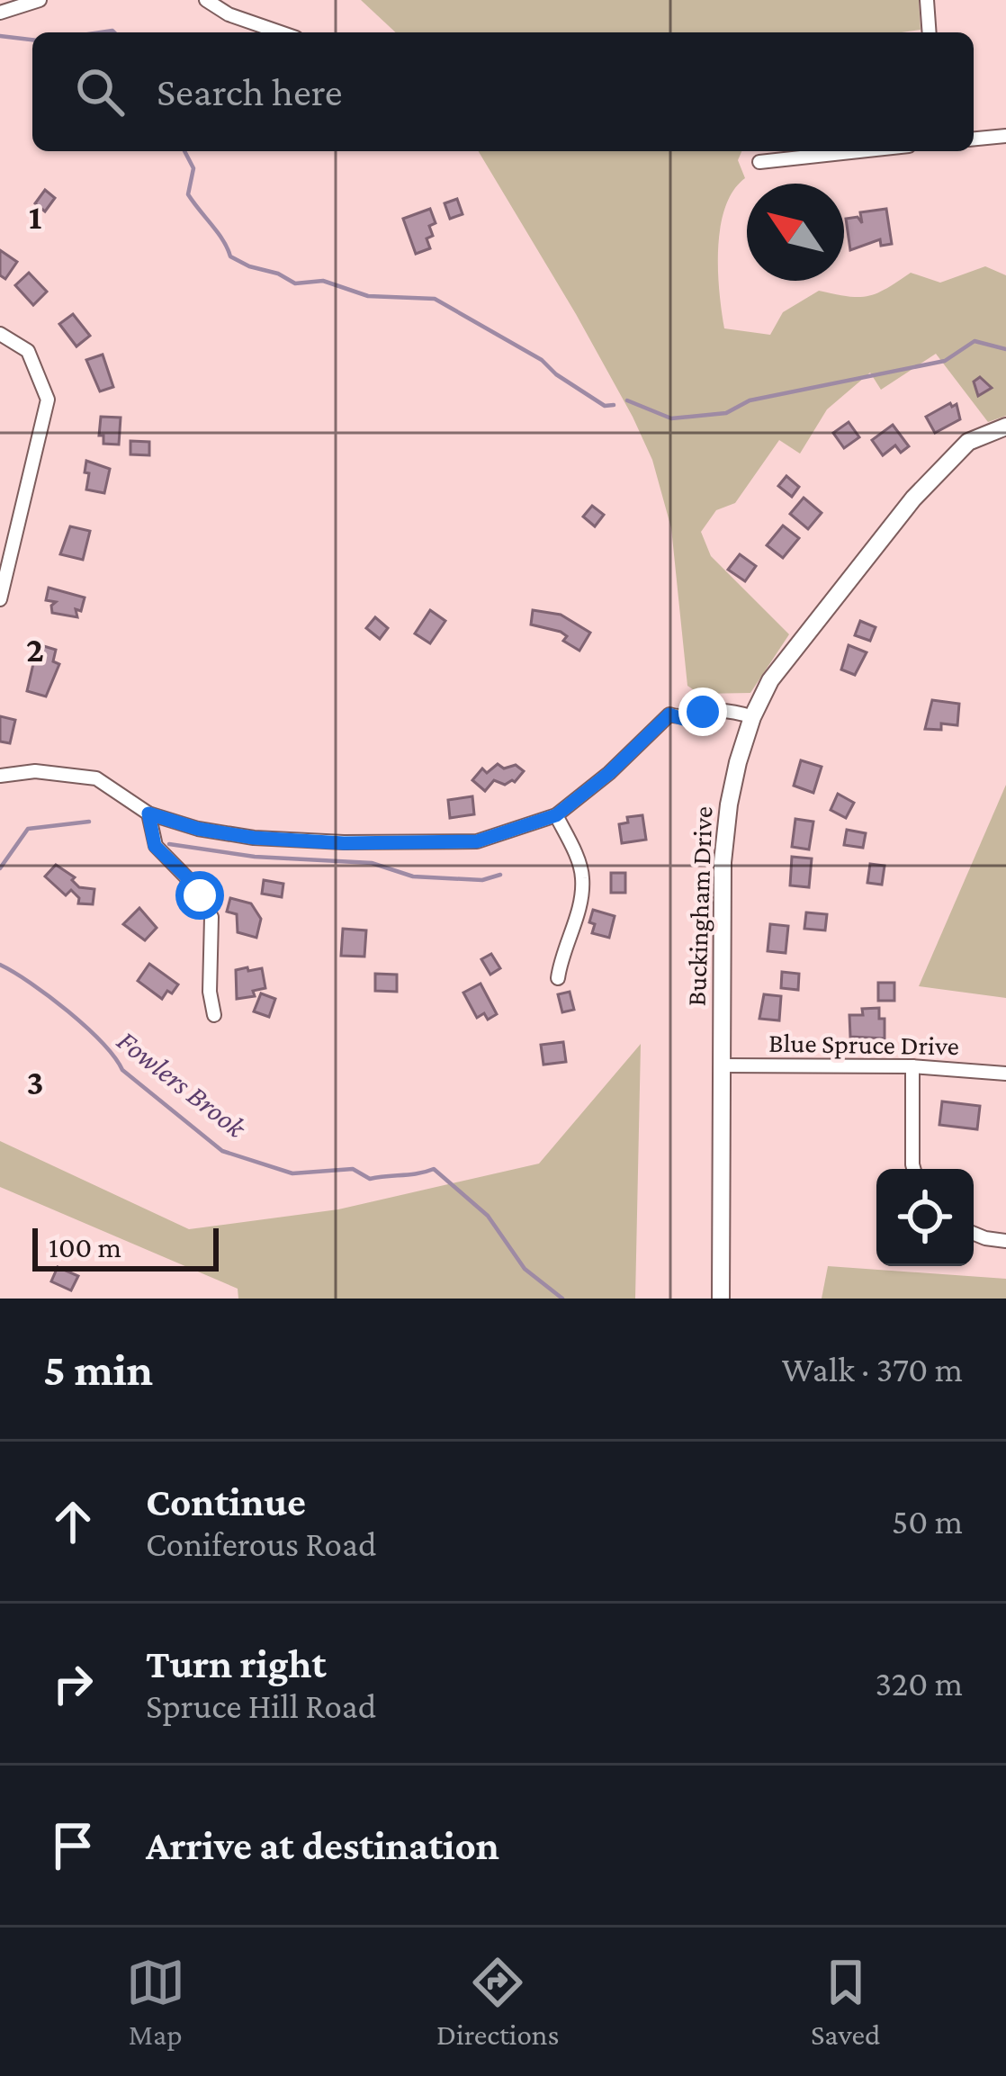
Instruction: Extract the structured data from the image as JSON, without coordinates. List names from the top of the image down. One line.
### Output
{"streets":{"street":["Buckingham Drive","Blue Spruce Drive"]},"crossings":[["Buckingham Drive","Blue Spruce Drive"]],"water":["Fowlers Brook"],"scale_bar":"100 m","north":"top left","page":{"search":"Search here","scale":"100 m","heading":["5 min","Walk · 370 m"],"list":[["Continue","Coniferous Road","50 m"],["Turn right","Spruce Hill Road","320 m"],"Arrive at destination"],"nav":["Map","Directions","Saved"]},"grid":{"rows":["1","2","3"]}}
